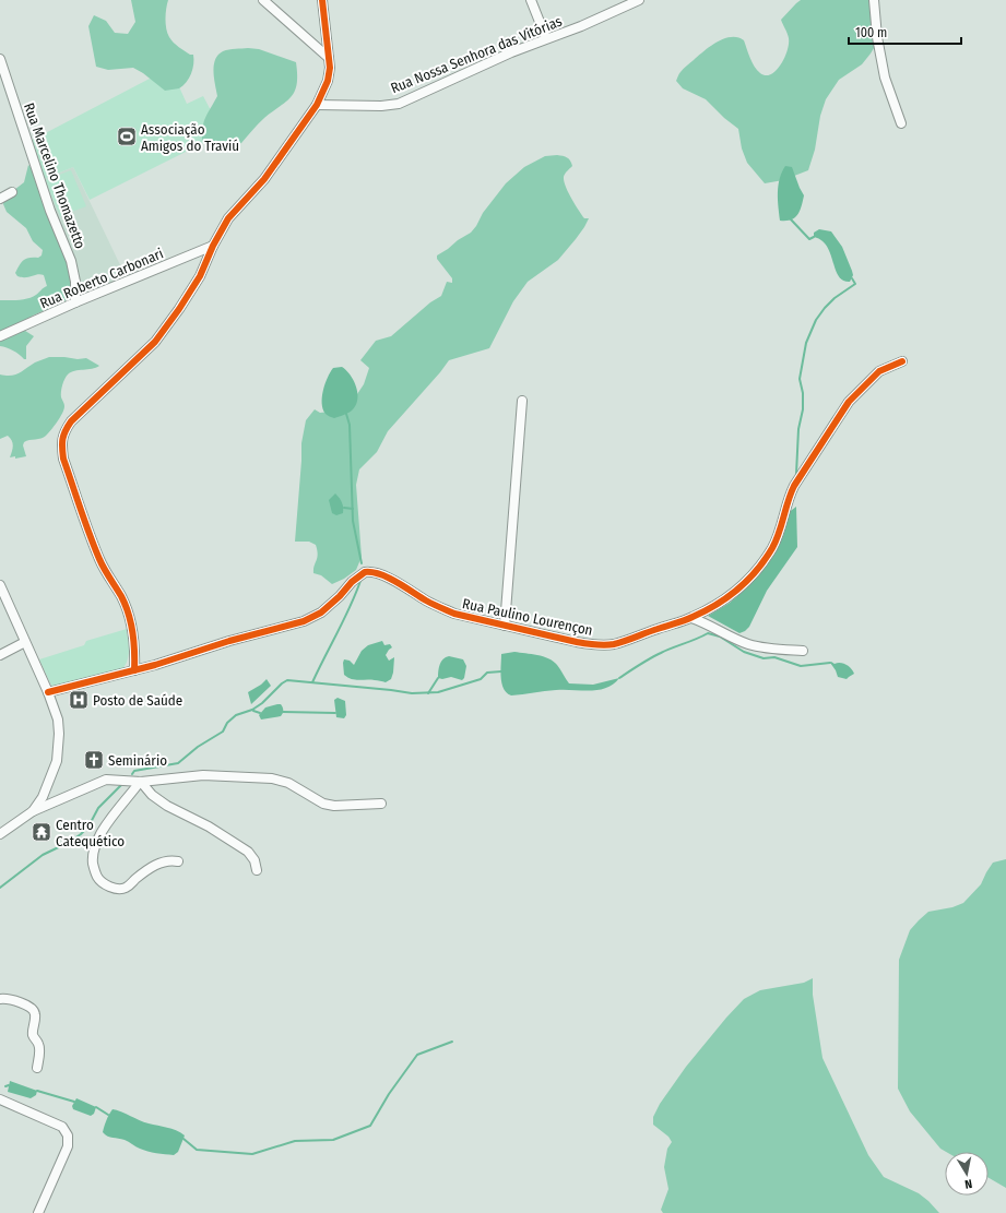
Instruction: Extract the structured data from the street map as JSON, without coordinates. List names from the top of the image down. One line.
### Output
{"streets":{"street":["Rua Nossa Senhora das Vitórias","Rua Marcelino Thomazetto","Rua Roberto Carbonari","Rua Paulino Lourençon"]},"crossings":[["Rua Marcelino Thomazetto","Rua Roberto Carbonari"]],"places":{"sports":["Associação Amigos do Traviú"],"hospital":["Posto de Saúde"],"church":["Seminário"],"temple":["Centro Catequético"]},"scale_bar":"100 m","north":"bottom"}
